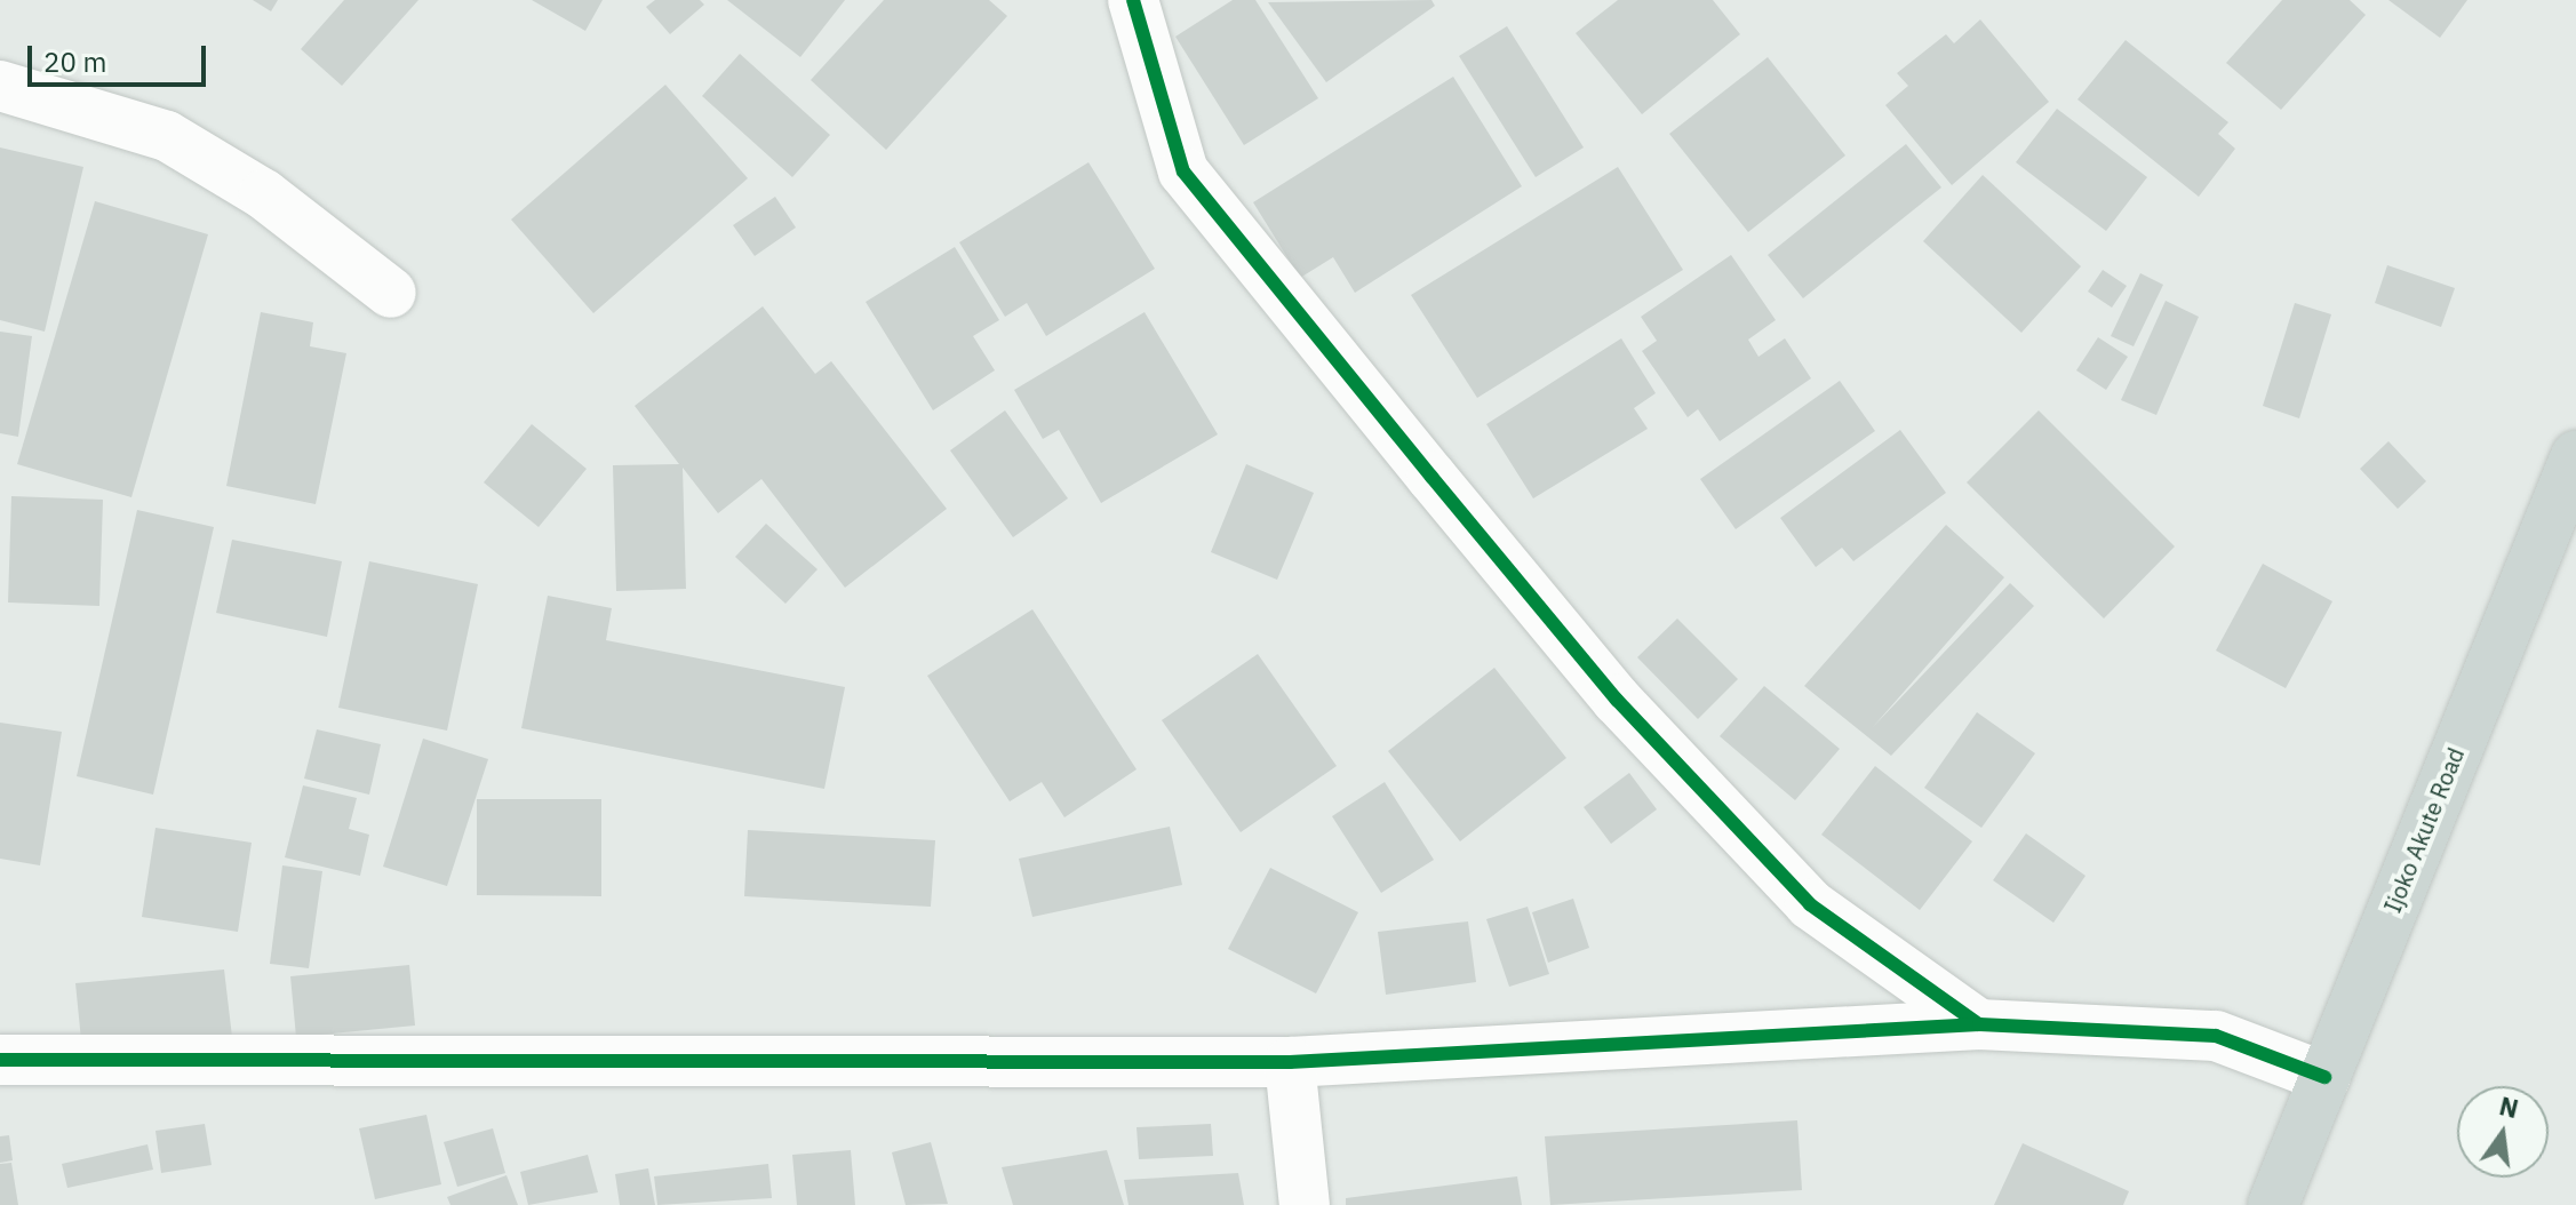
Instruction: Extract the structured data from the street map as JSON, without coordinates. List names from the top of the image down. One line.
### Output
{"streets":{"main road":["Ijoko Akute Road"]},"scale_bar":"20 m","north":"top"}
